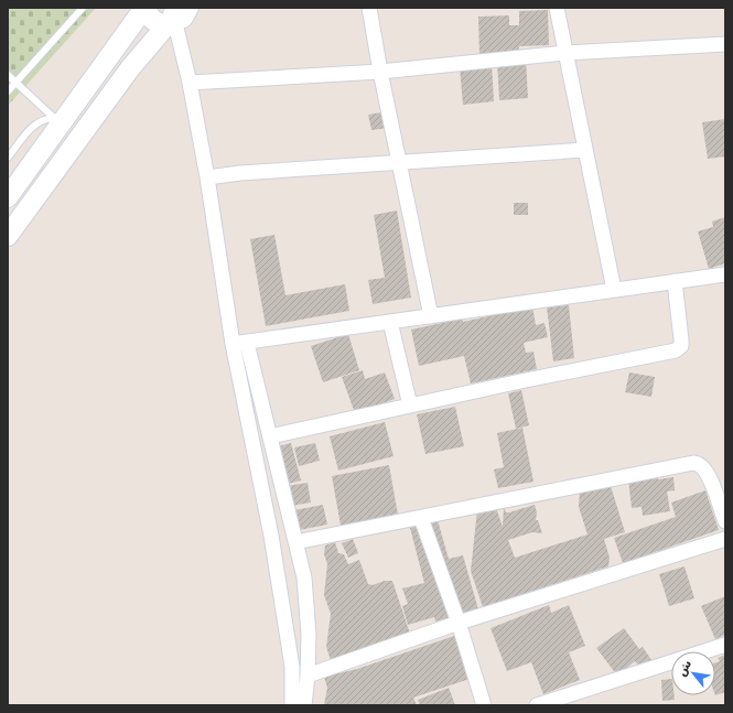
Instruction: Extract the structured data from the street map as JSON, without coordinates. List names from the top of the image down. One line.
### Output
{"north":"top left"}
